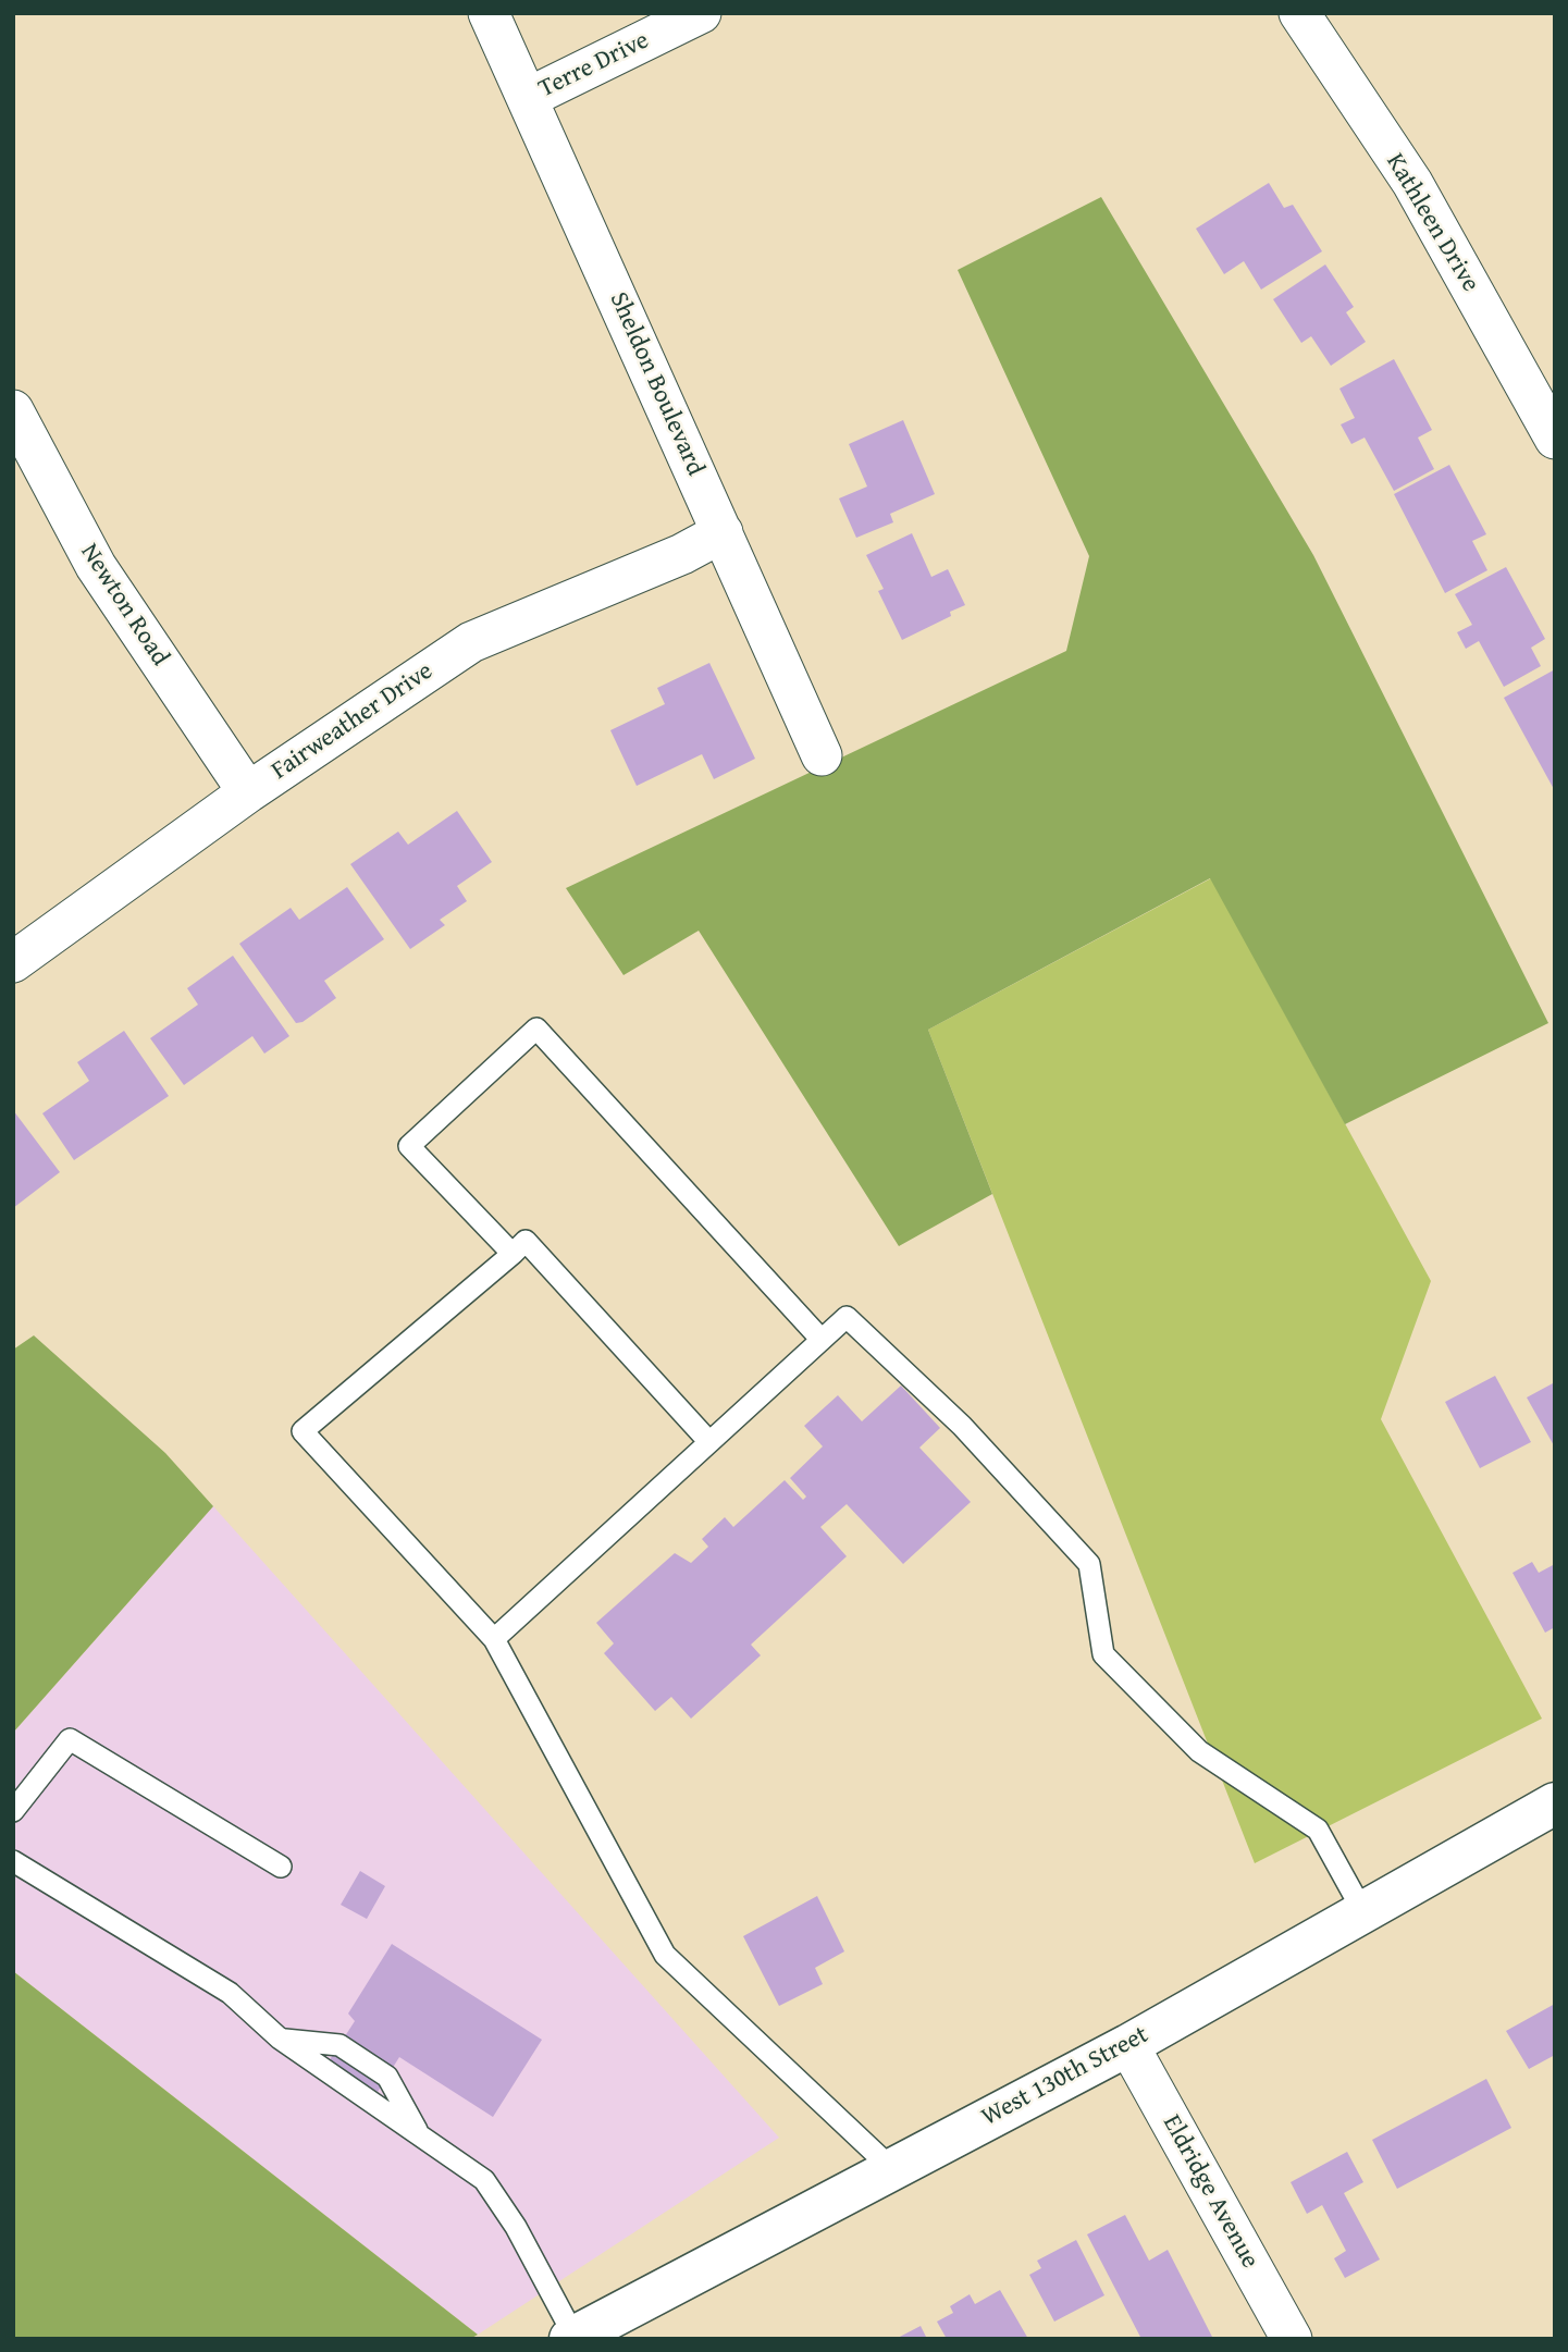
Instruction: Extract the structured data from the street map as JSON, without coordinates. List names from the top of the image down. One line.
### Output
{"streets":{"main road":["West 130th Street"],"street":["Terre Drive","Kathleen Drive","Sheldon Boulevard","Newton Road","Fairweather Drive","Eldridge Avenue"]},"crossings":[["Terre Drive","Sheldon Boulevard"],["Sheldon Boulevard","Fairweather Drive"],["Newton Road","Fairweather Drive"],["West 130th Street","Eldridge Avenue"]]}
